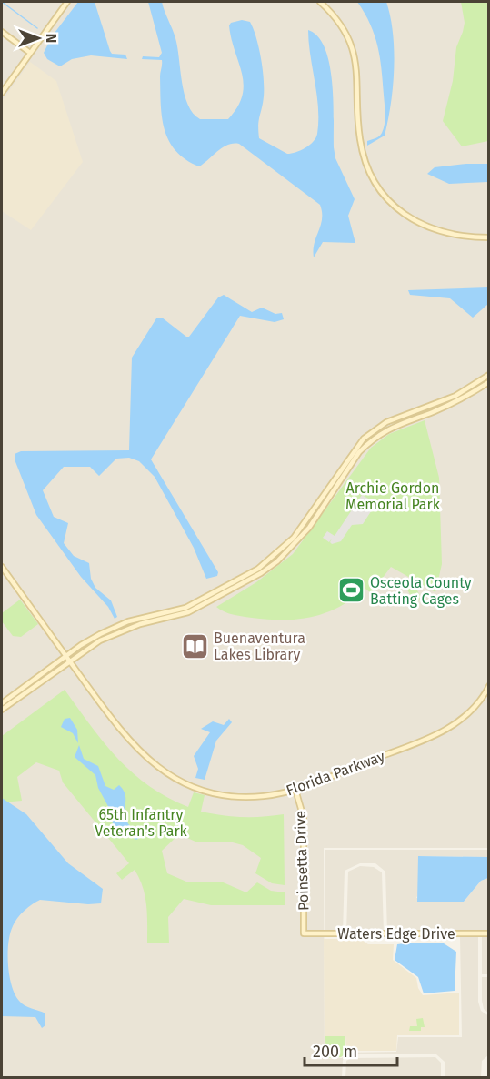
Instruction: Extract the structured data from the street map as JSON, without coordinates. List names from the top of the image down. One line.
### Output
{"streets":{"street":["Florida Parkway","Poinsetta Drive","Waters Edge Drive"]},"crossings":[["Florida Parkway","Poinsetta Drive"],["Poinsetta Drive","Waters Edge Drive"]],"parks":["Archie Gordon Memorial Park","65th Infantry Veteran's Park"],"places":{"sports":["Osceola County Batting Cages"],"library":["Buenaventura Lakes Library"]},"scale_bar":"200 m","north":"right"}
